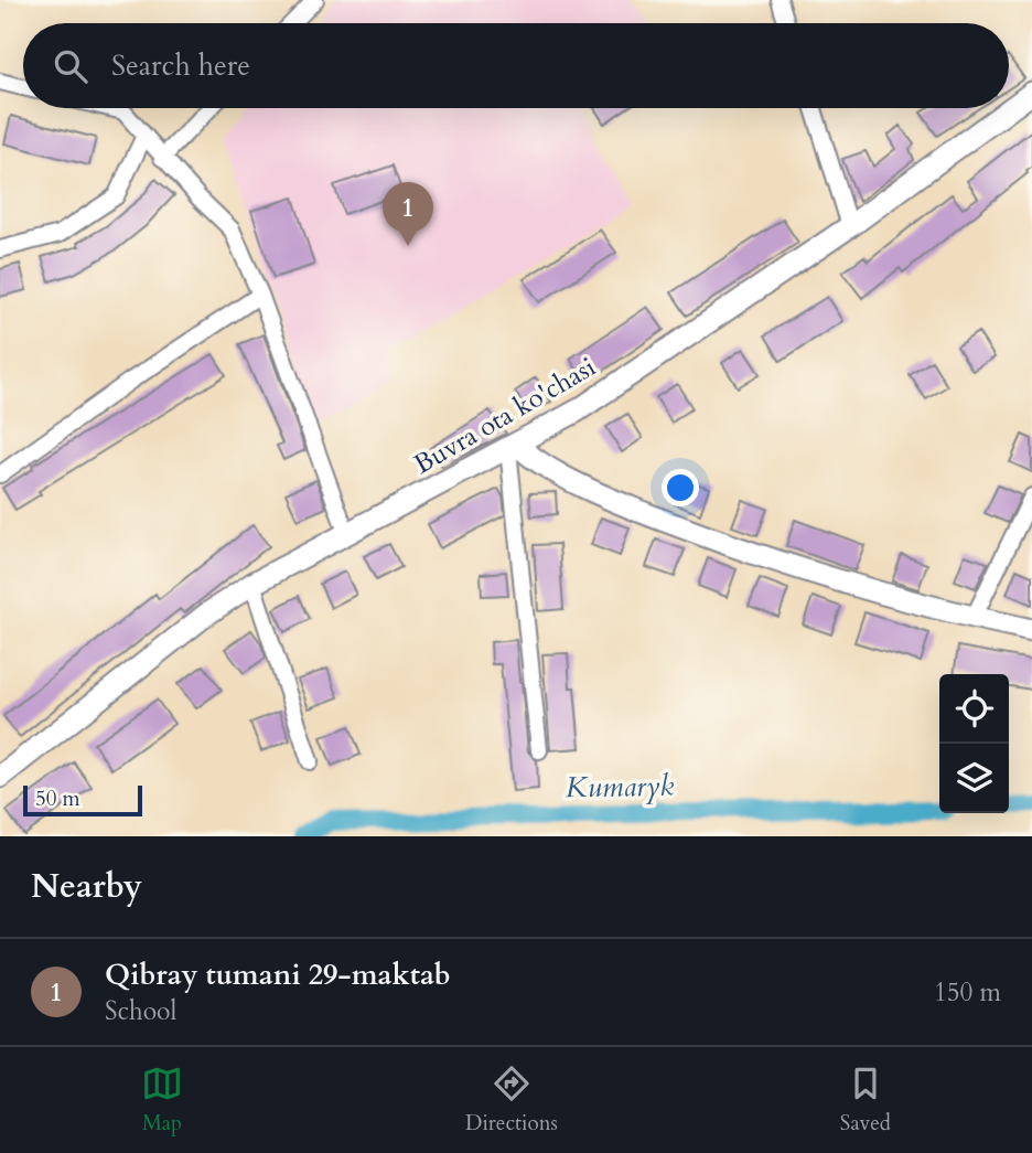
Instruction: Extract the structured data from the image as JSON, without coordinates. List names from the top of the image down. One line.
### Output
{"streets":{"main road":["Buvra ota ko'chasi"]},"water":["Kumaryk"],"scale_bar":"50 m","page":{"search":"Search here","pins":"1","scale":"50 m","heading":"Nearby","list":[{"mark":"1","name":"Qibray tumani 29-maktab","note":"School","value":"150 m"}],"nav":["Map","Directions","Saved"]}}
